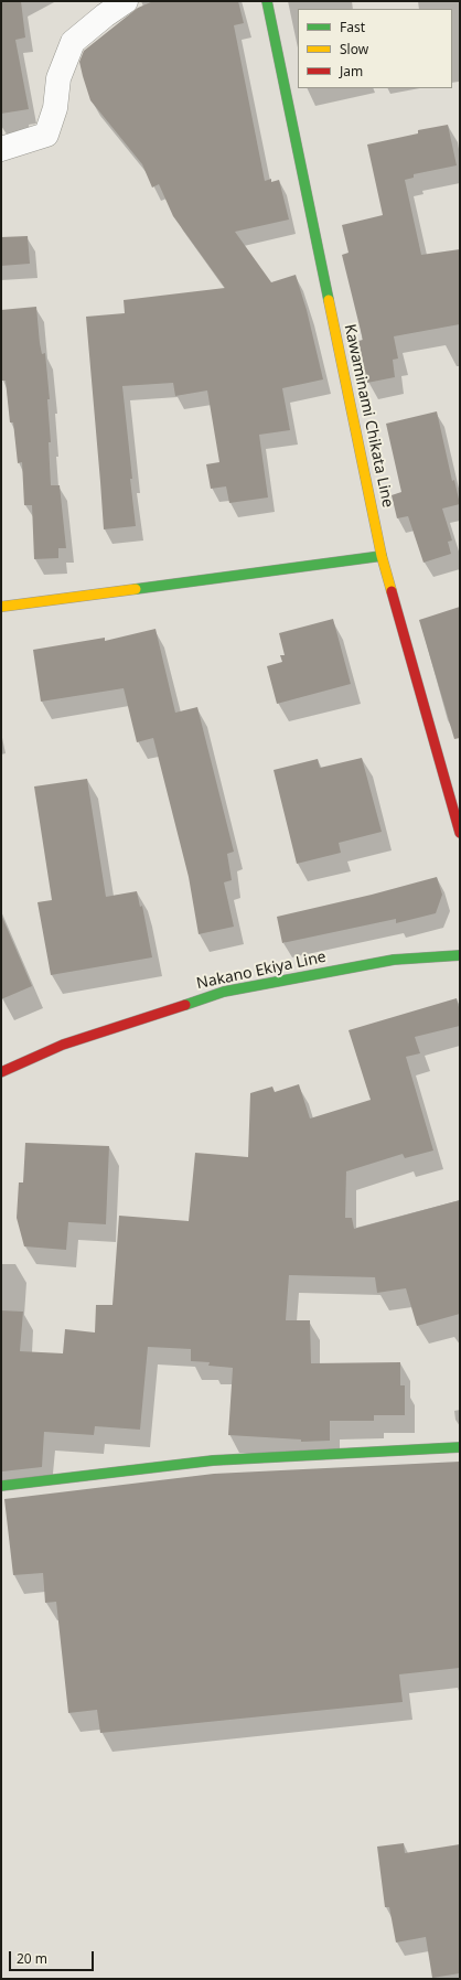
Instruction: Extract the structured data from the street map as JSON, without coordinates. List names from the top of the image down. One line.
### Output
{"streets":{"main road":["Kawaminami Chikata Line","Nakano Ekiya Line"]},"legend":["Fast","Slow","Jam"],"scale_bar":"20 m"}
